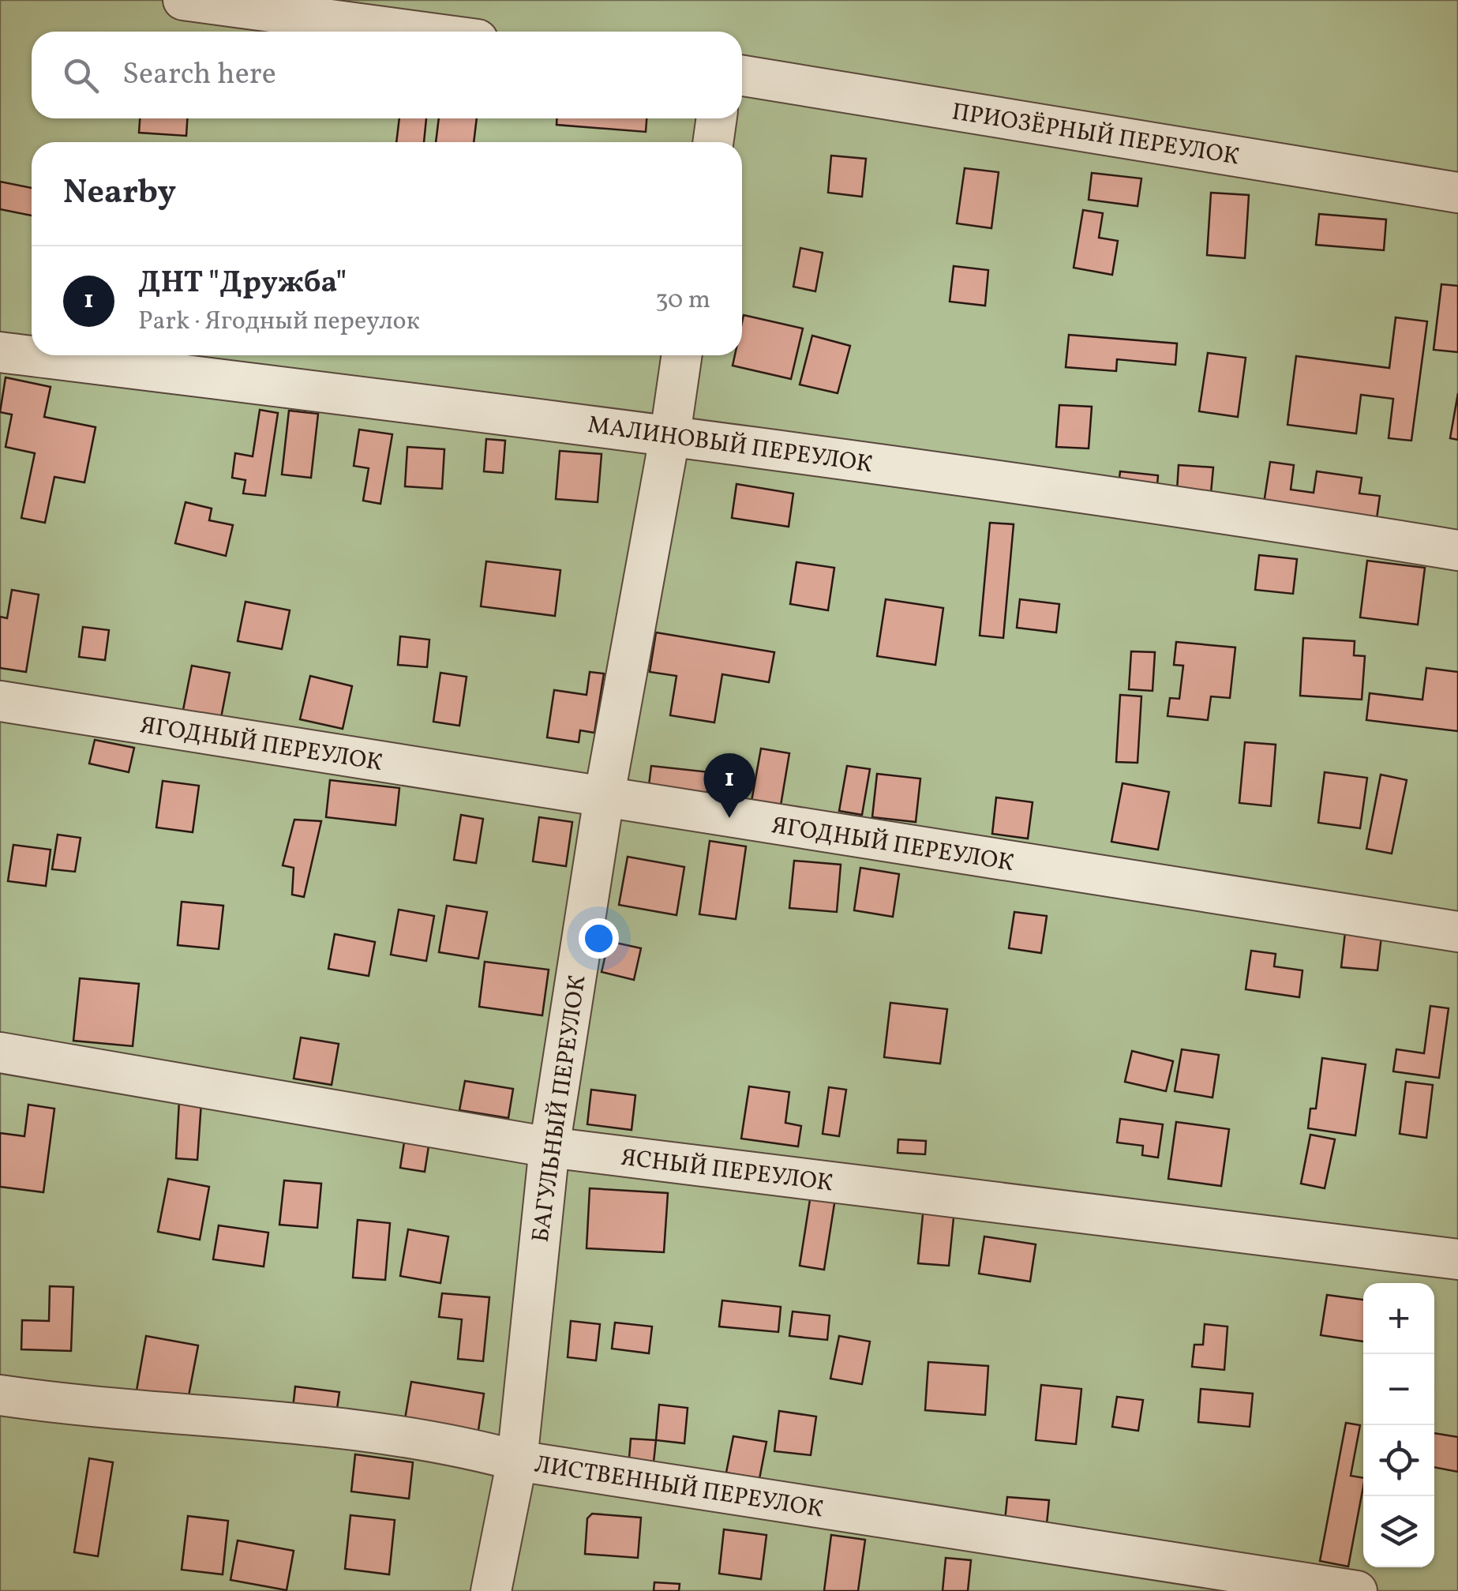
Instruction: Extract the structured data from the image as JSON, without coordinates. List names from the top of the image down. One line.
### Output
{"streets":{"street":["ПРИОЗЁРНЫЙ ПЕРЕУЛОК","МАЛИНОВЫЙ ПЕРЕУЛОК","ЯГОДНЫЙ ПЕРЕУЛОК","БАГУЛЬНЫЙ ПЕРЕУЛОК","ЯСНЫЙ ПЕРЕУЛОК","ЛИСТВЕННЫЙ ПЕРЕУЛОК"]},"crossings":[["МАЛИНОВЫЙ ПЕРЕУЛОК","БАГУЛЬНЫЙ ПЕРЕУЛОК"],["ЯГОДНЫЙ ПЕРЕУЛОК","БАГУЛЬНЫЙ ПЕРЕУЛОК"],["БАГУЛЬНЫЙ ПЕРЕУЛОК","ЯСНЫЙ ПЕРЕУЛОК"],["БАГУЛЬНЫЙ ПЕРЕУЛОК","ЛИСТВЕННЫЙ ПЕРЕУЛОК"]],"page":{"search":"Search here","heading":"Nearby","list":[{"mark":"1","name":"ДНТ \"Дружба\"","note":"Park · Ягодный переулок","value":"30 m"}],"pins":"1","map_buttons":["+","−"]}}
